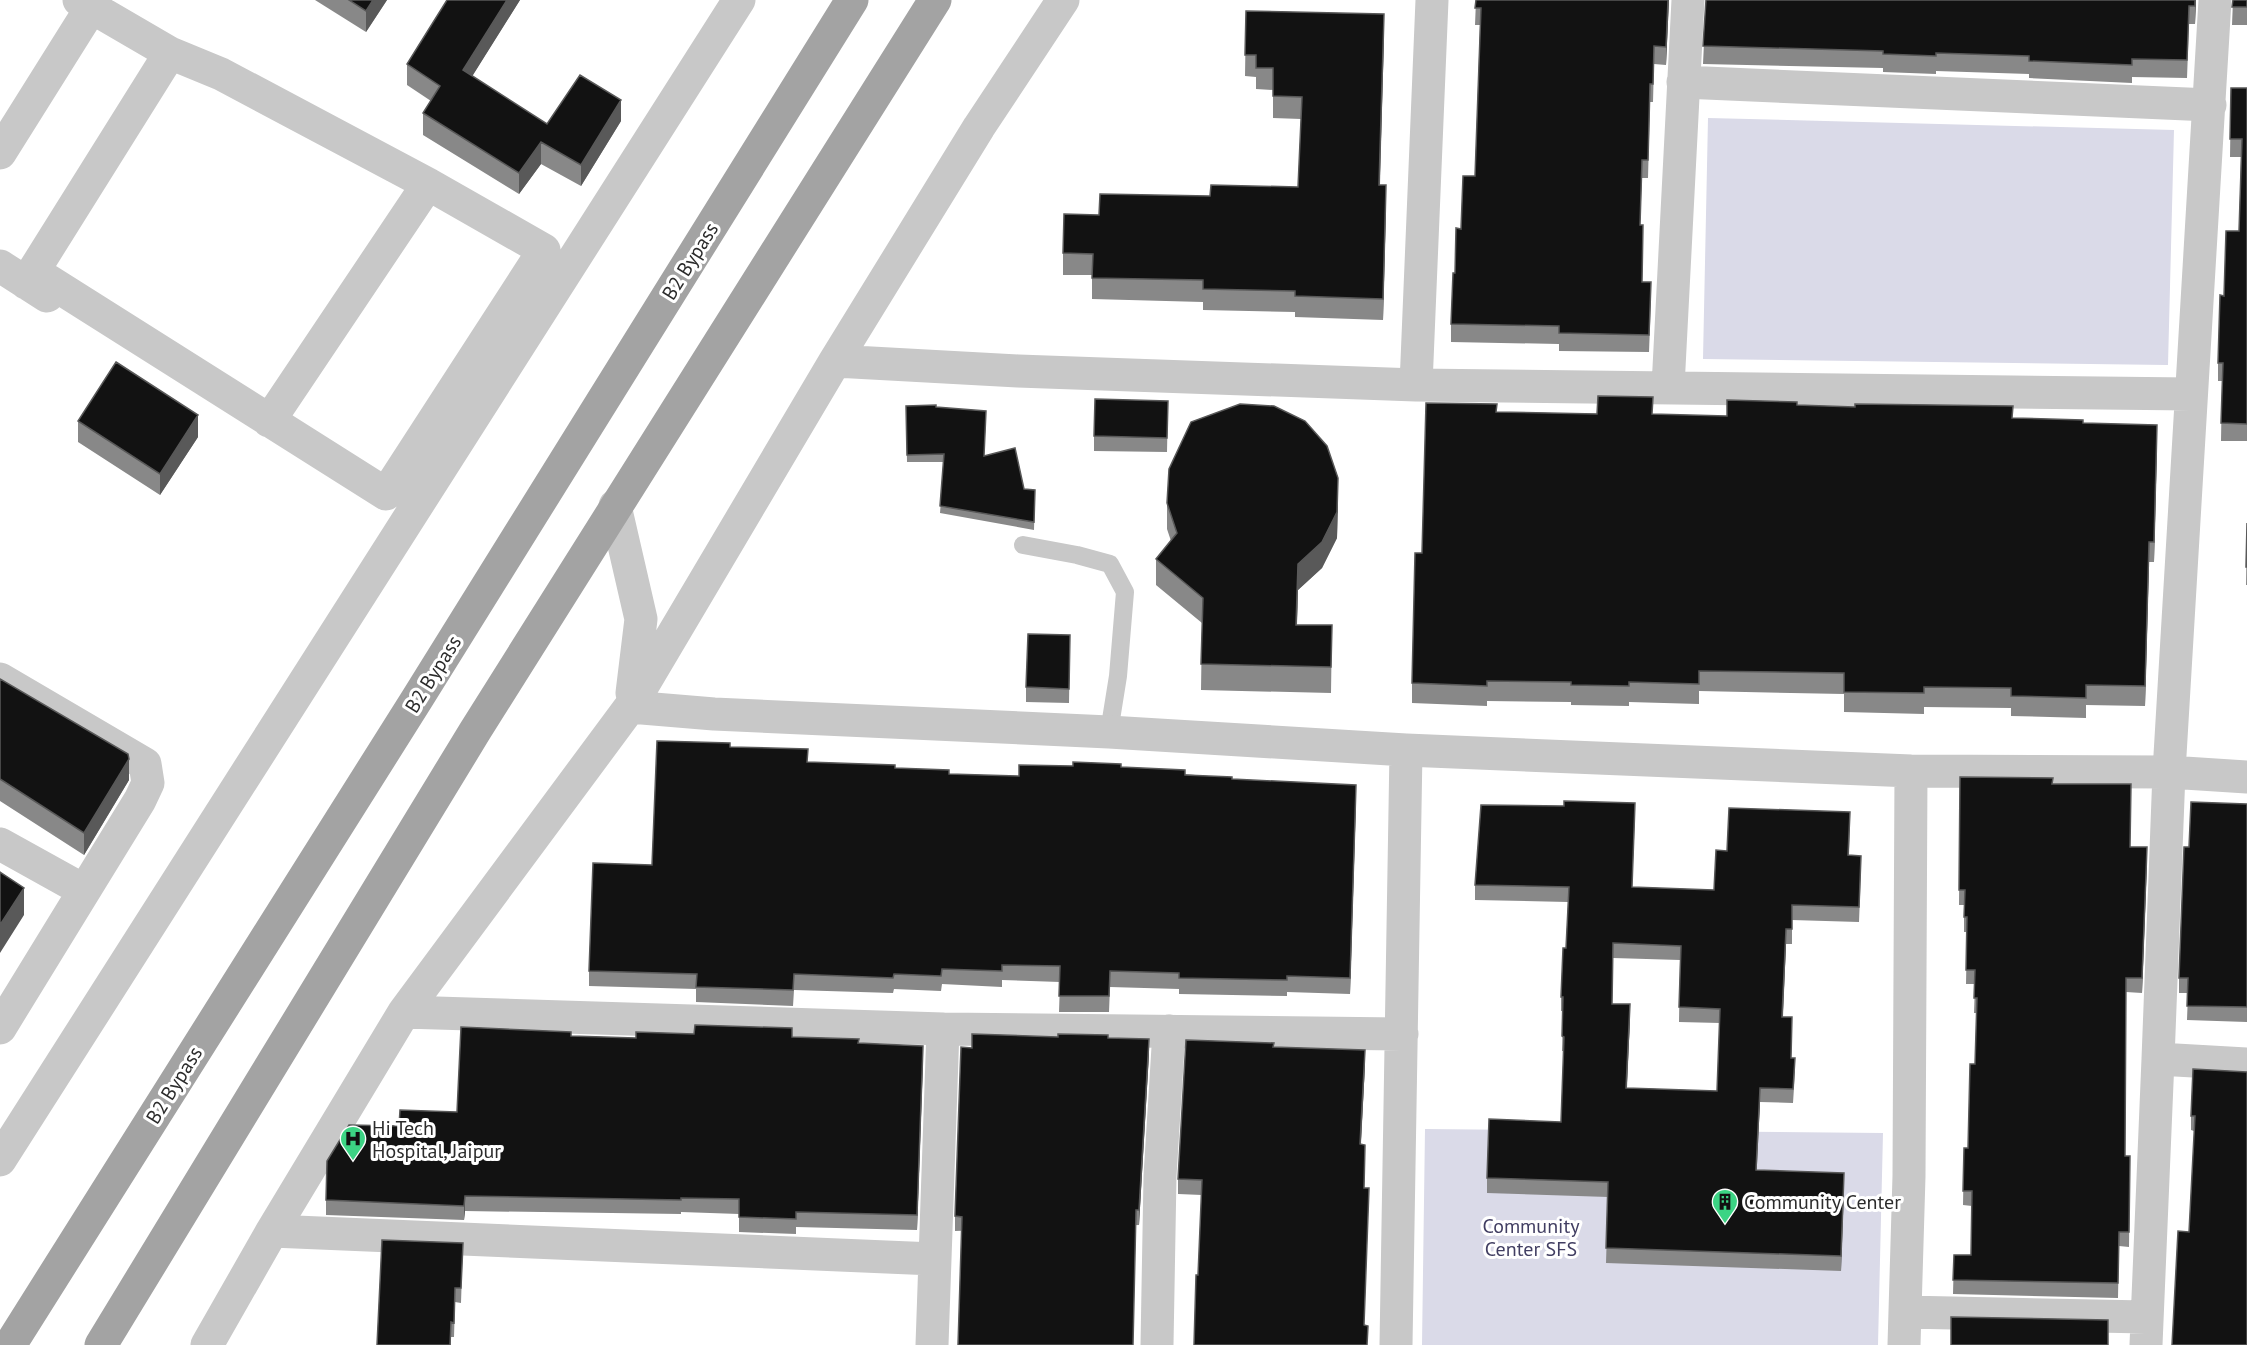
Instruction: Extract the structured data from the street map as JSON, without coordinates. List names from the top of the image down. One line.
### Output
{"streets":{"main road":["B2 Bypass"]},"parks":["Community Center SFS"],"places":{"hospital":["Hi Tech Hospital, Jaipur"],"building":["Community Center"]}}
